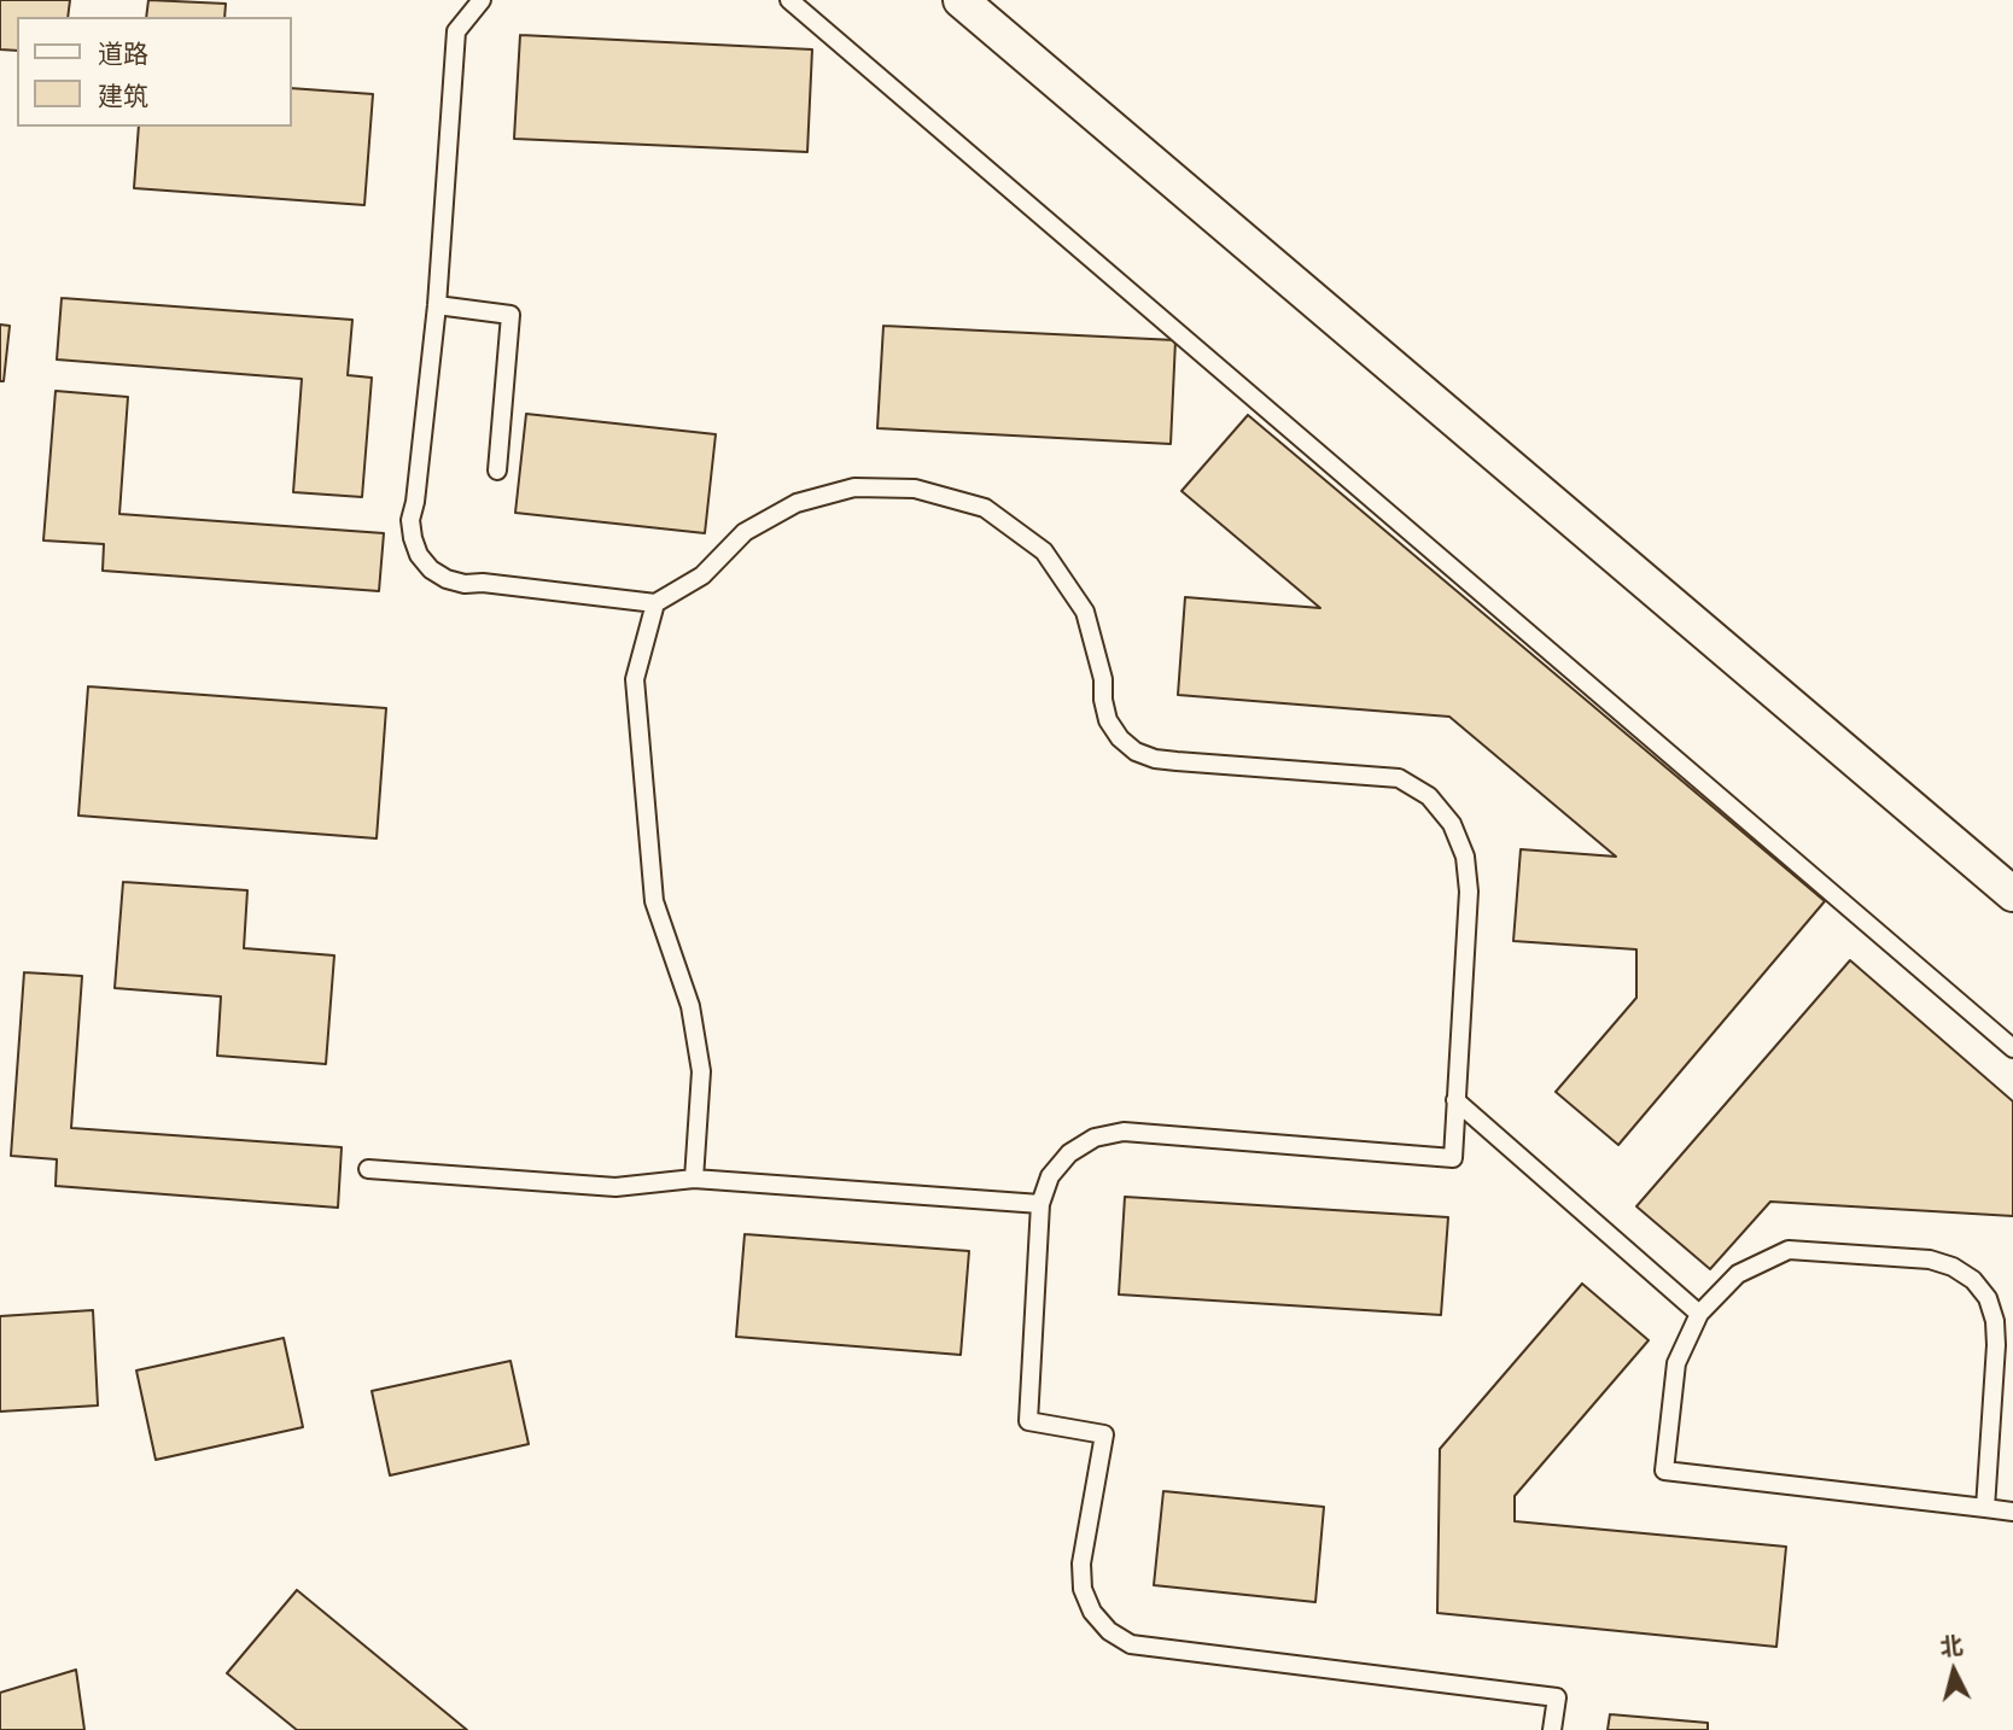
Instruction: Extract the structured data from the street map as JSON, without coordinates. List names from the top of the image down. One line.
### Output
{"legend":["道路","建筑"],"north":"top"}
